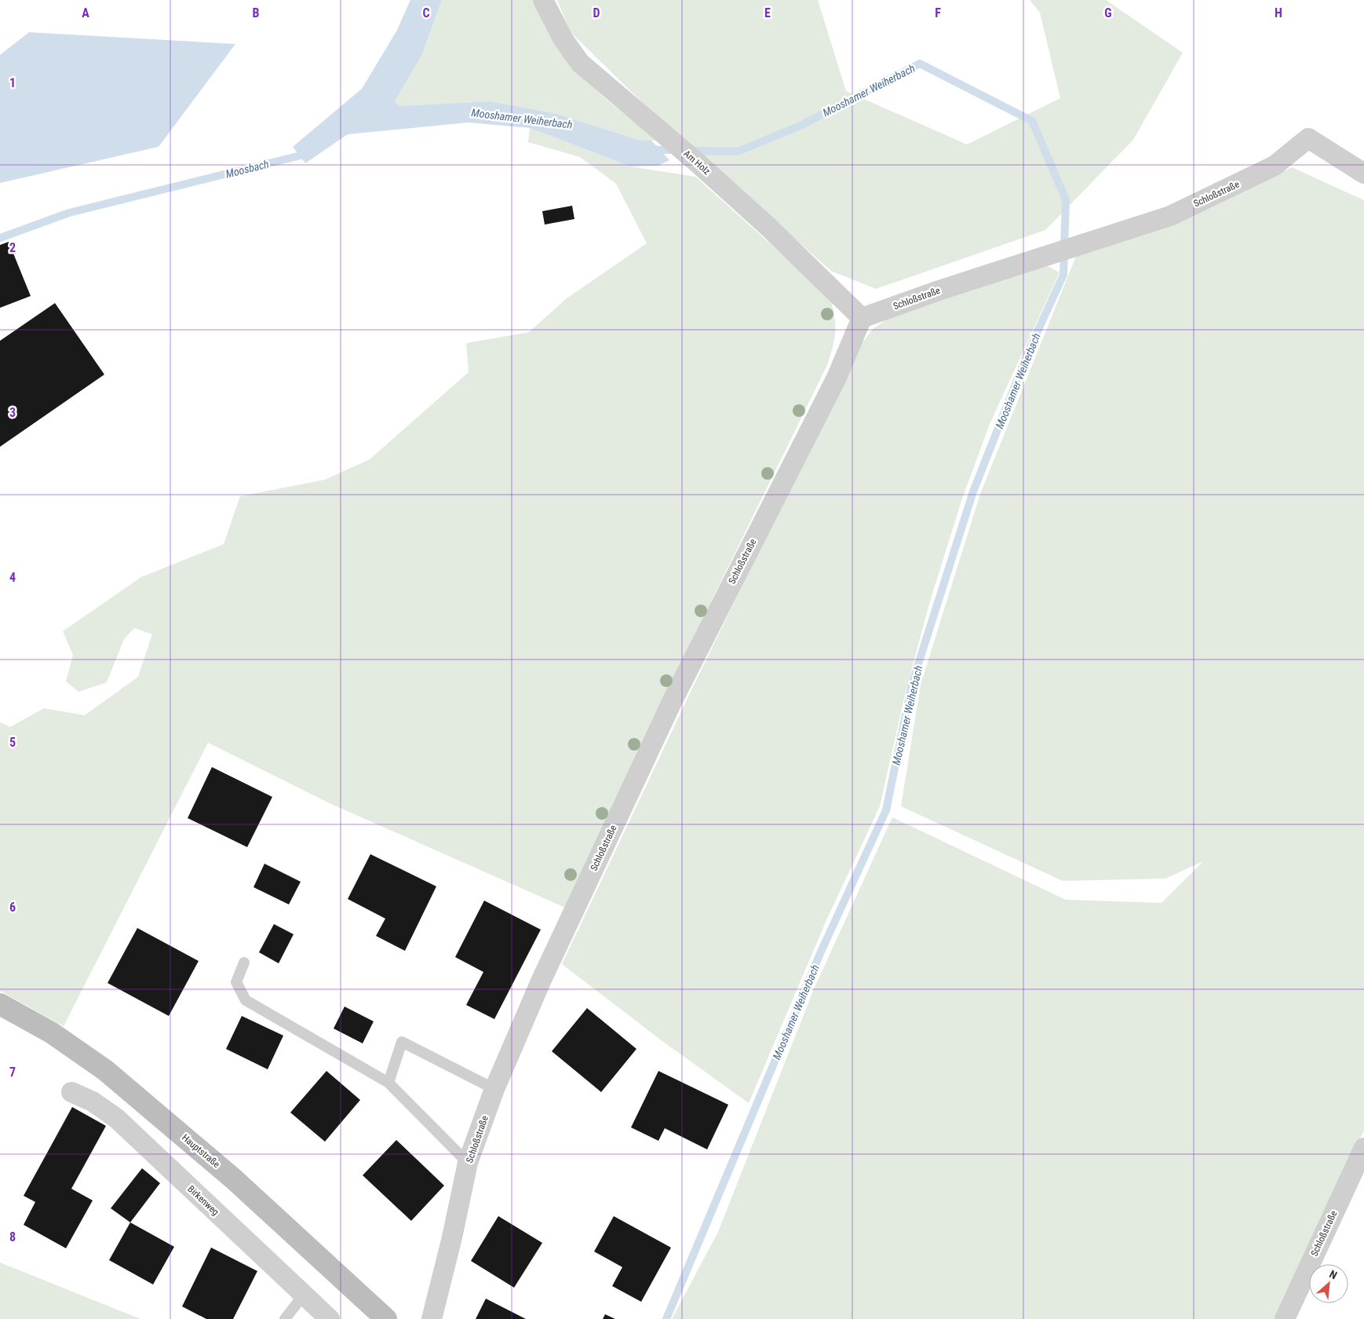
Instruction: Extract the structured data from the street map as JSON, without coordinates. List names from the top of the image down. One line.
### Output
{"streets":{"main road":["Hauptstraße"],"street":["Am Holz","Schloßstraße","Birkenweg"]},"crossings":[["Am Holz","Schloßstraße"]],"water":["Mooshamer Weiherbach","Moosbach"],"north":"top right","grid":{"columns":["A","B","C","D","E","F","G","H"],"rows":["1","2","3","4","5","6","7","8"]}}
